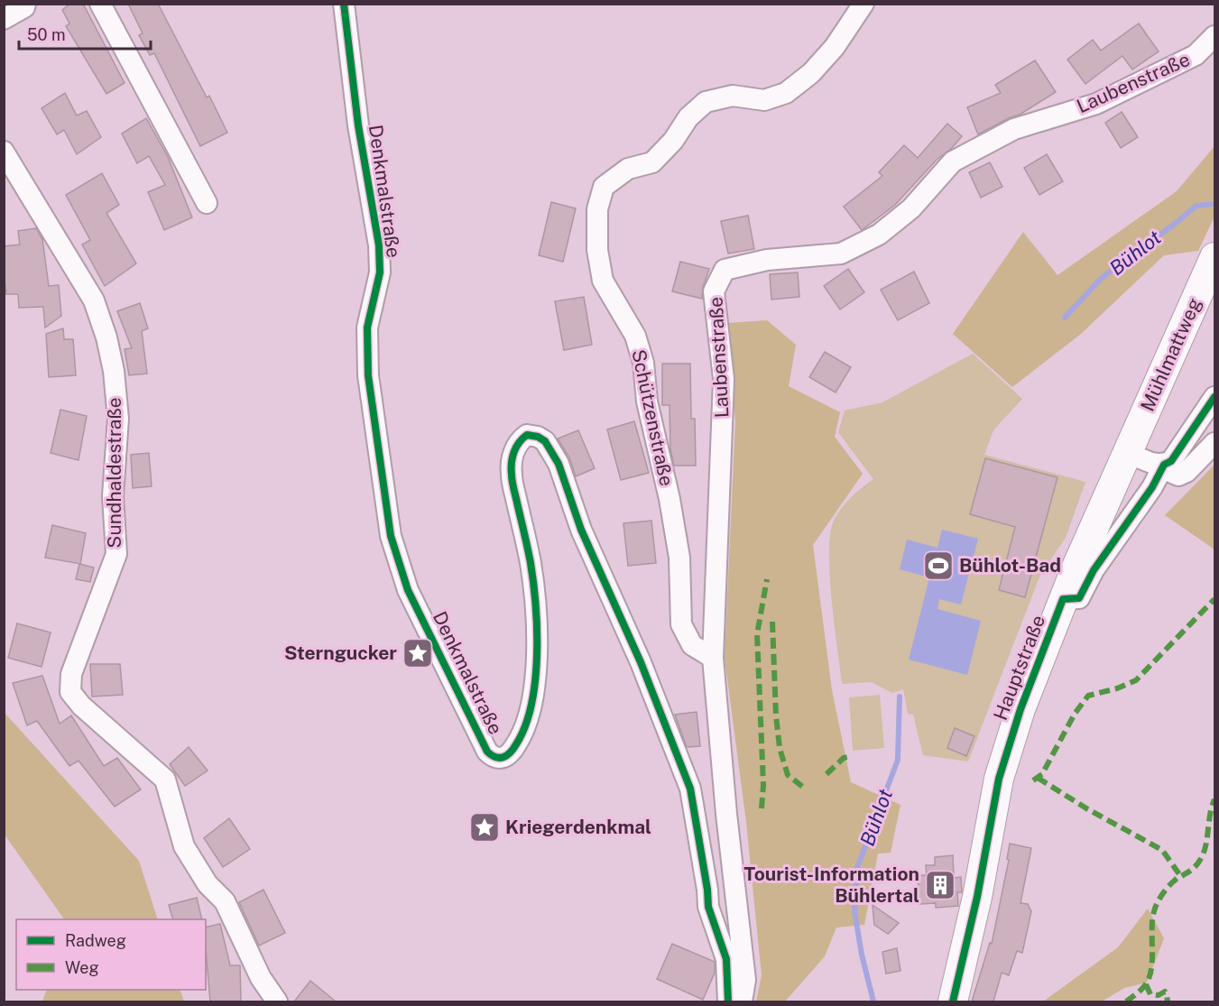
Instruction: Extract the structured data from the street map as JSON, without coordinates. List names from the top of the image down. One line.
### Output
{"streets":{"main road":["Mühlmattweg","Hauptstraße"],"street":["Laubenstraße","Denkmalstraße","Schützenstraße","Sundhaldestraße"]},"crossings":[["Laubenstraße","Schützenstraße"],["Mühlmattweg","Hauptstraße"]],"water":["Bühlot"],"places":{"sports":["Bühlot-Bad"],"place":["Sterngucker","Kriegerdenkmal"],"building":["Tourist-Information Bühlertal"]},"legend":["Radweg","Weg"],"scale_bar":"50 m"}
